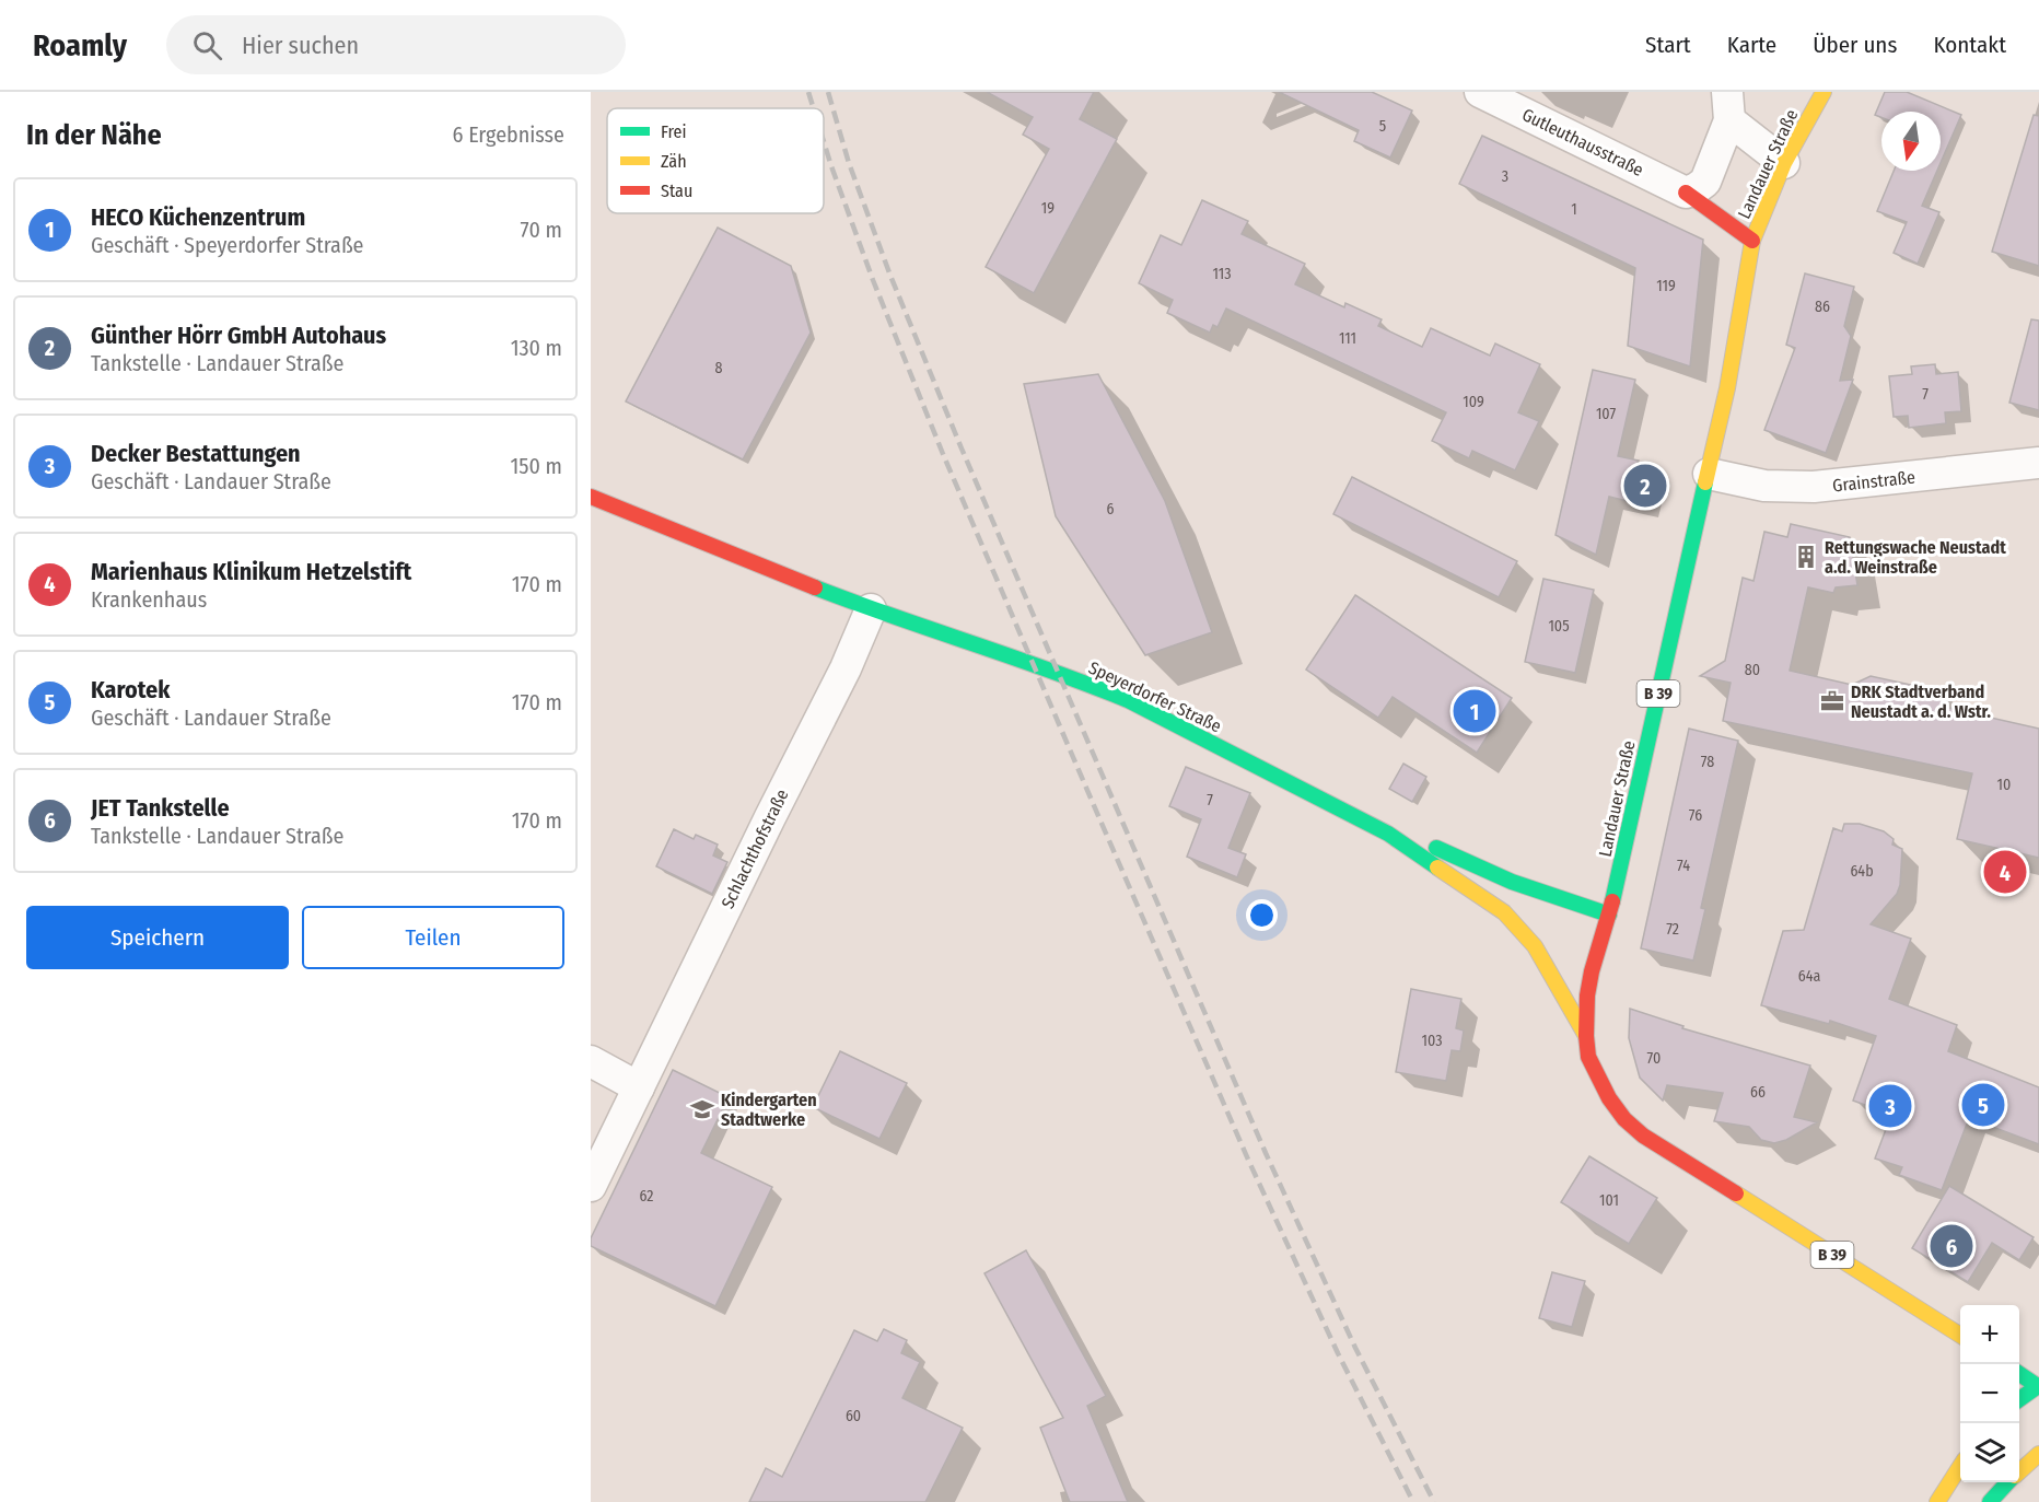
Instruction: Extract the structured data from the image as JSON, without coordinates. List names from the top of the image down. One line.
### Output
{"streets":{"street":["Gutleuthausstraße","Landauer Straße","Grainstraße","B 39","Speyerdorfer Straße","Schlachthofstraße"]},"crossings":[["Landauer Straße","Grainstraße"],["Landauer Straße","Speyerdorfer Straße"],["Speyerdorfer Straße","Schlachthofstraße"]],"places":{"building":["Rettungswache Neustadt a.d. Weinstraße"],"office":["DRK Stadtverband Neustadt a. d. Wstr."],"school or university":["Kindergarten Stadtwerke"]},"house_numbers":["5","3","19","1","113","119","86","111","8","7","109","107","6","105","80","78","10","7","76","74","64b","72","64a","103","70","66","62","101","60"],"legend":["Frei","Zäh","Stau"],"north":"bottom","page":{"header":"Roamly","search":"Hier suchen","nav":["Start","Karte","Über uns","Kontakt"],"heading":["In der Nähe","6 Ergebnisse"],"list":[{"mark":"1","name":"HECO Küchenzentrum","note":"Geschäft · Speyerdorfer Straße","value":"70 m"},{"mark":"2","name":"Günther Hörr GmbH Autohaus","note":"Tankstelle · Landauer Straße","value":"130 m"},{"mark":"3","name":"Decker Bestattungen","note":"Geschäft · Landauer Straße","value":"150 m"},{"mark":"4","name":"Marienhaus Klinikum Hetzelstift","note":"Krankenhaus","value":"170 m"},{"mark":"5","name":"Karotek","note":"Geschäft · Landauer Straße","value":"170 m"},{"mark":"6","name":"JET Tankstelle","note":"Tankstelle · Landauer Straße","value":"170 m"}],"pins":["2","1","4","5","3","6"],"buttons":["Speichern","Teilen"],"map_buttons":["+","−"]}}
